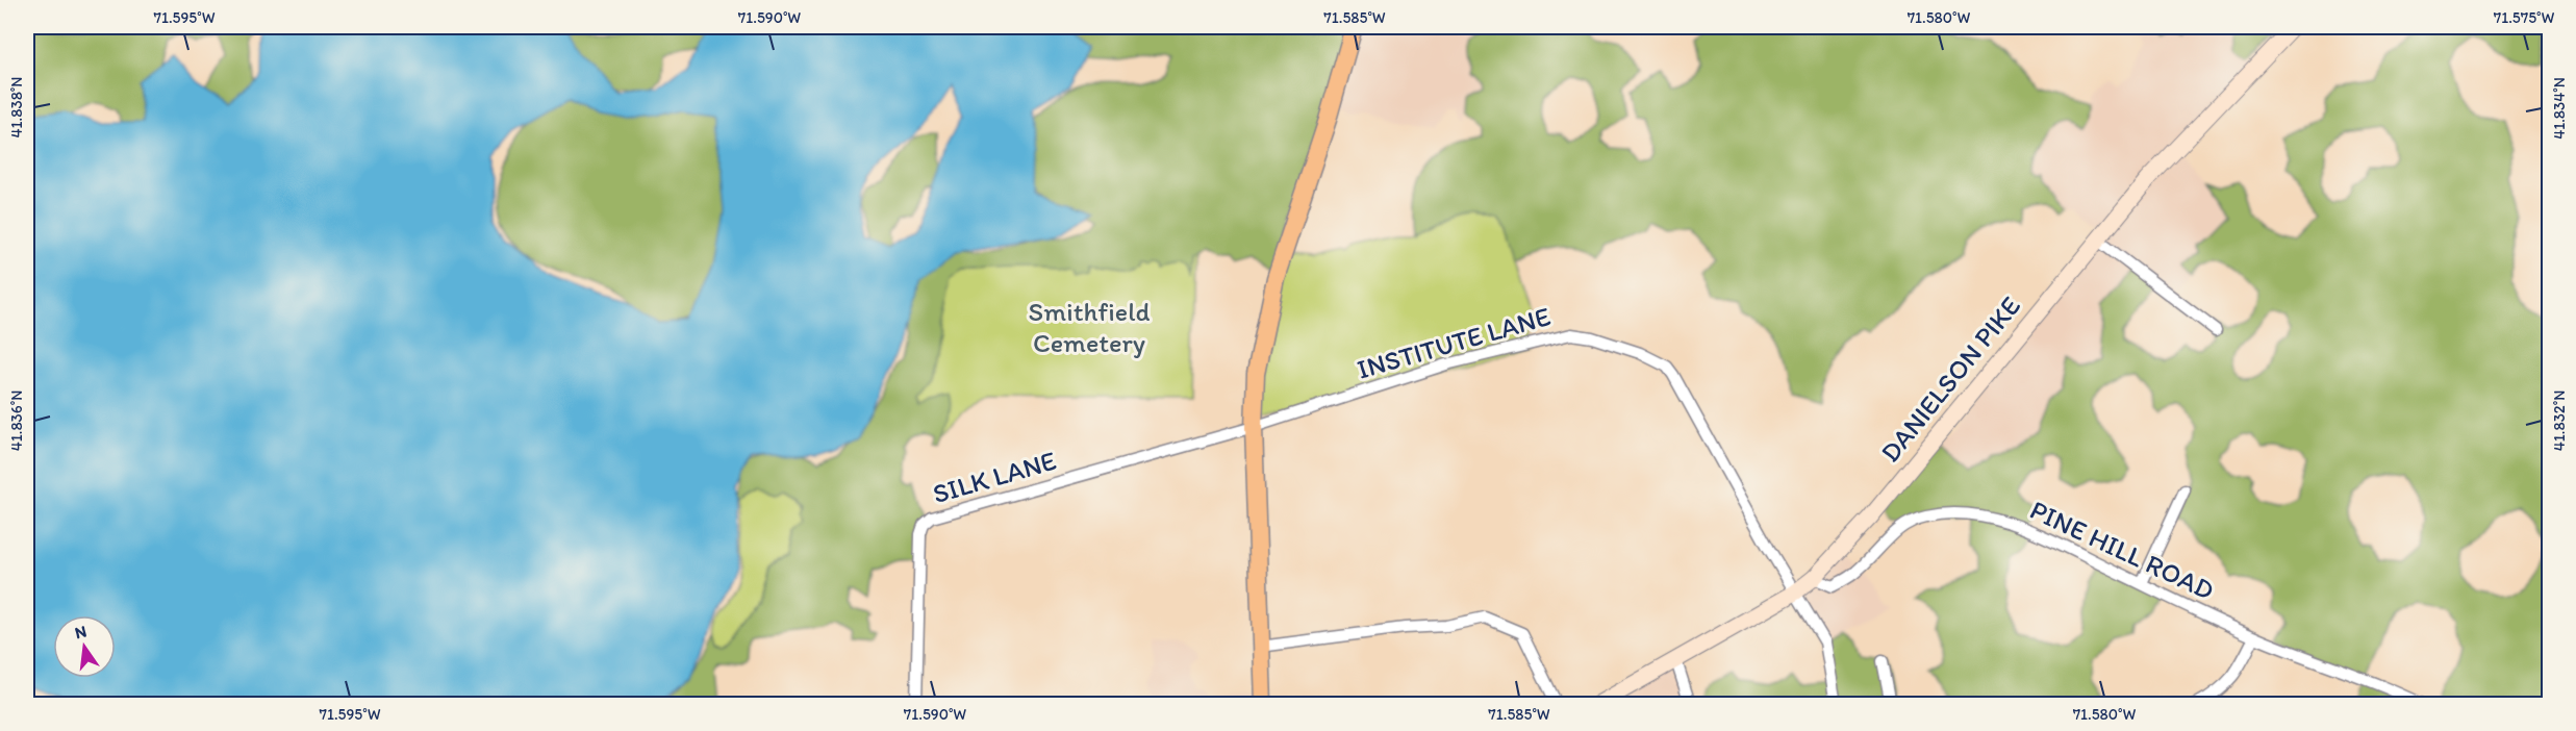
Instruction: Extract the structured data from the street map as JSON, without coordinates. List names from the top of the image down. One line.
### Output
{"streets":{"main road":["DANIELSON PIKE"],"street":["INSTITUTE LANE","SILK LANE","PINE HILL ROAD"]},"crossings":[["INSTITUTE LANE","DANIELSON PIKE"],["INSTITUTE LANE","SILK LANE"],["DANIELSON PIKE","PINE HILL ROAD"]],"parks":["Smithfield Cemetery"],"north":"top","coordinates":["71.595°W","71.590°W","71.585°W","71.580°W","71.575°W","41.838°N","41.834°N","41.836°N","41.832°N"]}
